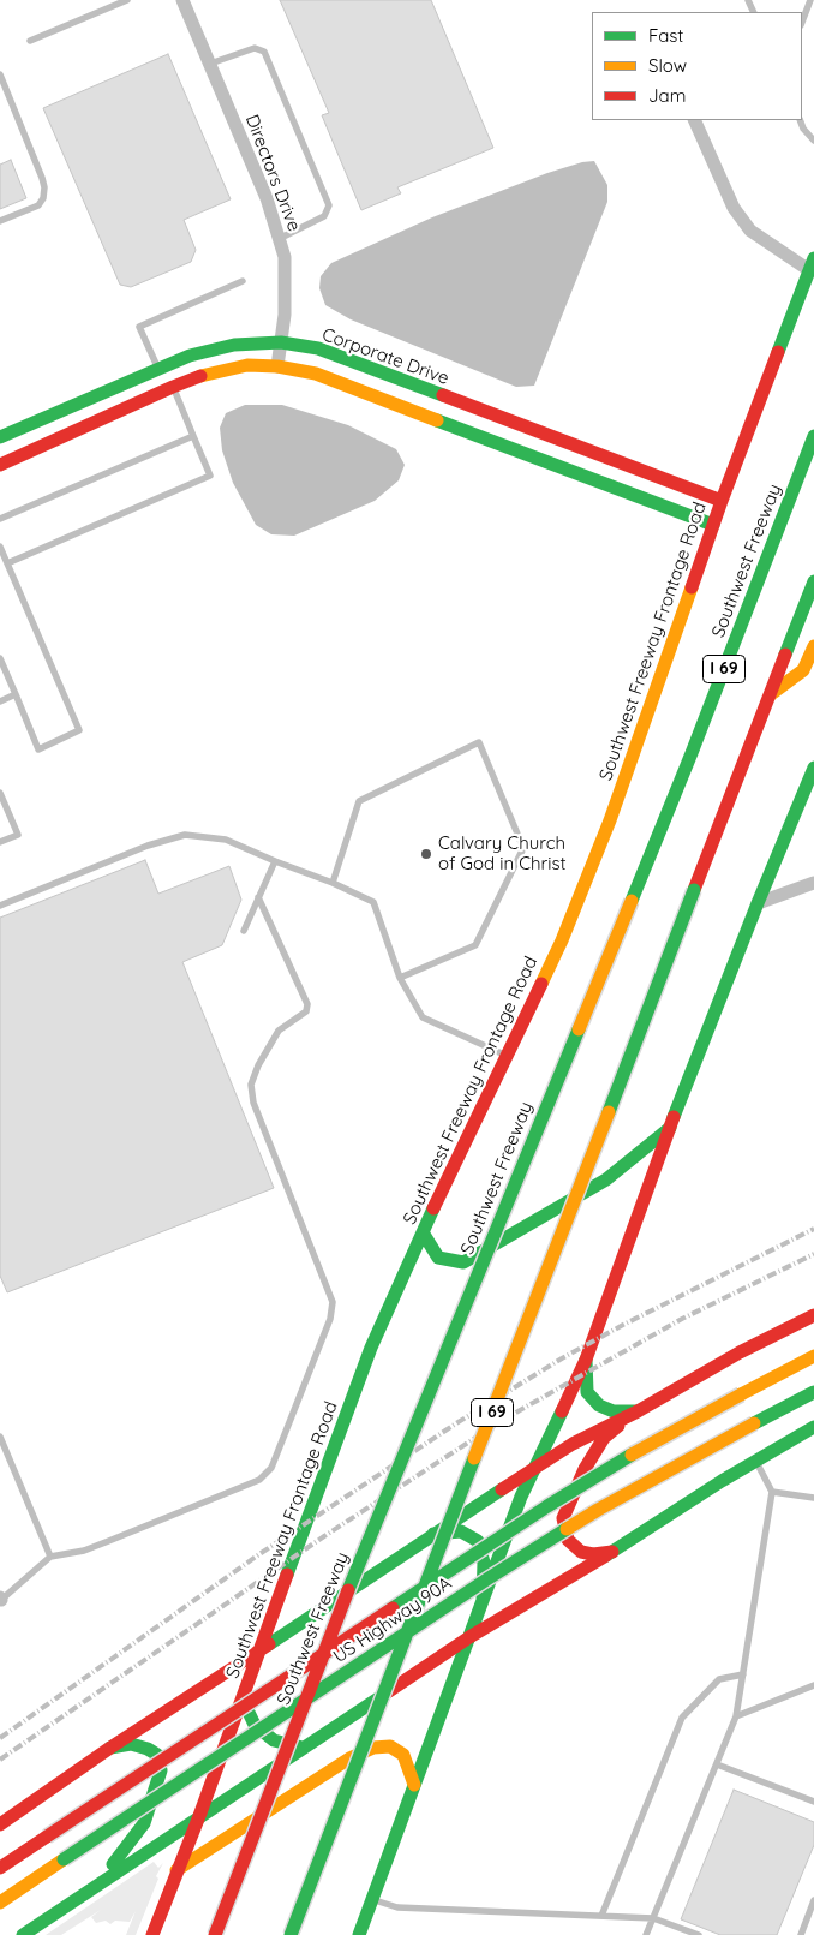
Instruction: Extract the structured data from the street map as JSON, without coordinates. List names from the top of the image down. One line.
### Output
{"streets":{"main road":["Corporate Drive","Southwest Freeway","Southwest Freeway Frontage Road","I 69","US Highway 90A"],"street":["Directors Drive"]},"crossings":[["Directors Drive","Corporate Drive"],["Corporate Drive","Southwest Freeway Frontage Road"]],"places":["Calvary Church of God in Christ"],"legend":["Fast","Slow","Jam"]}
